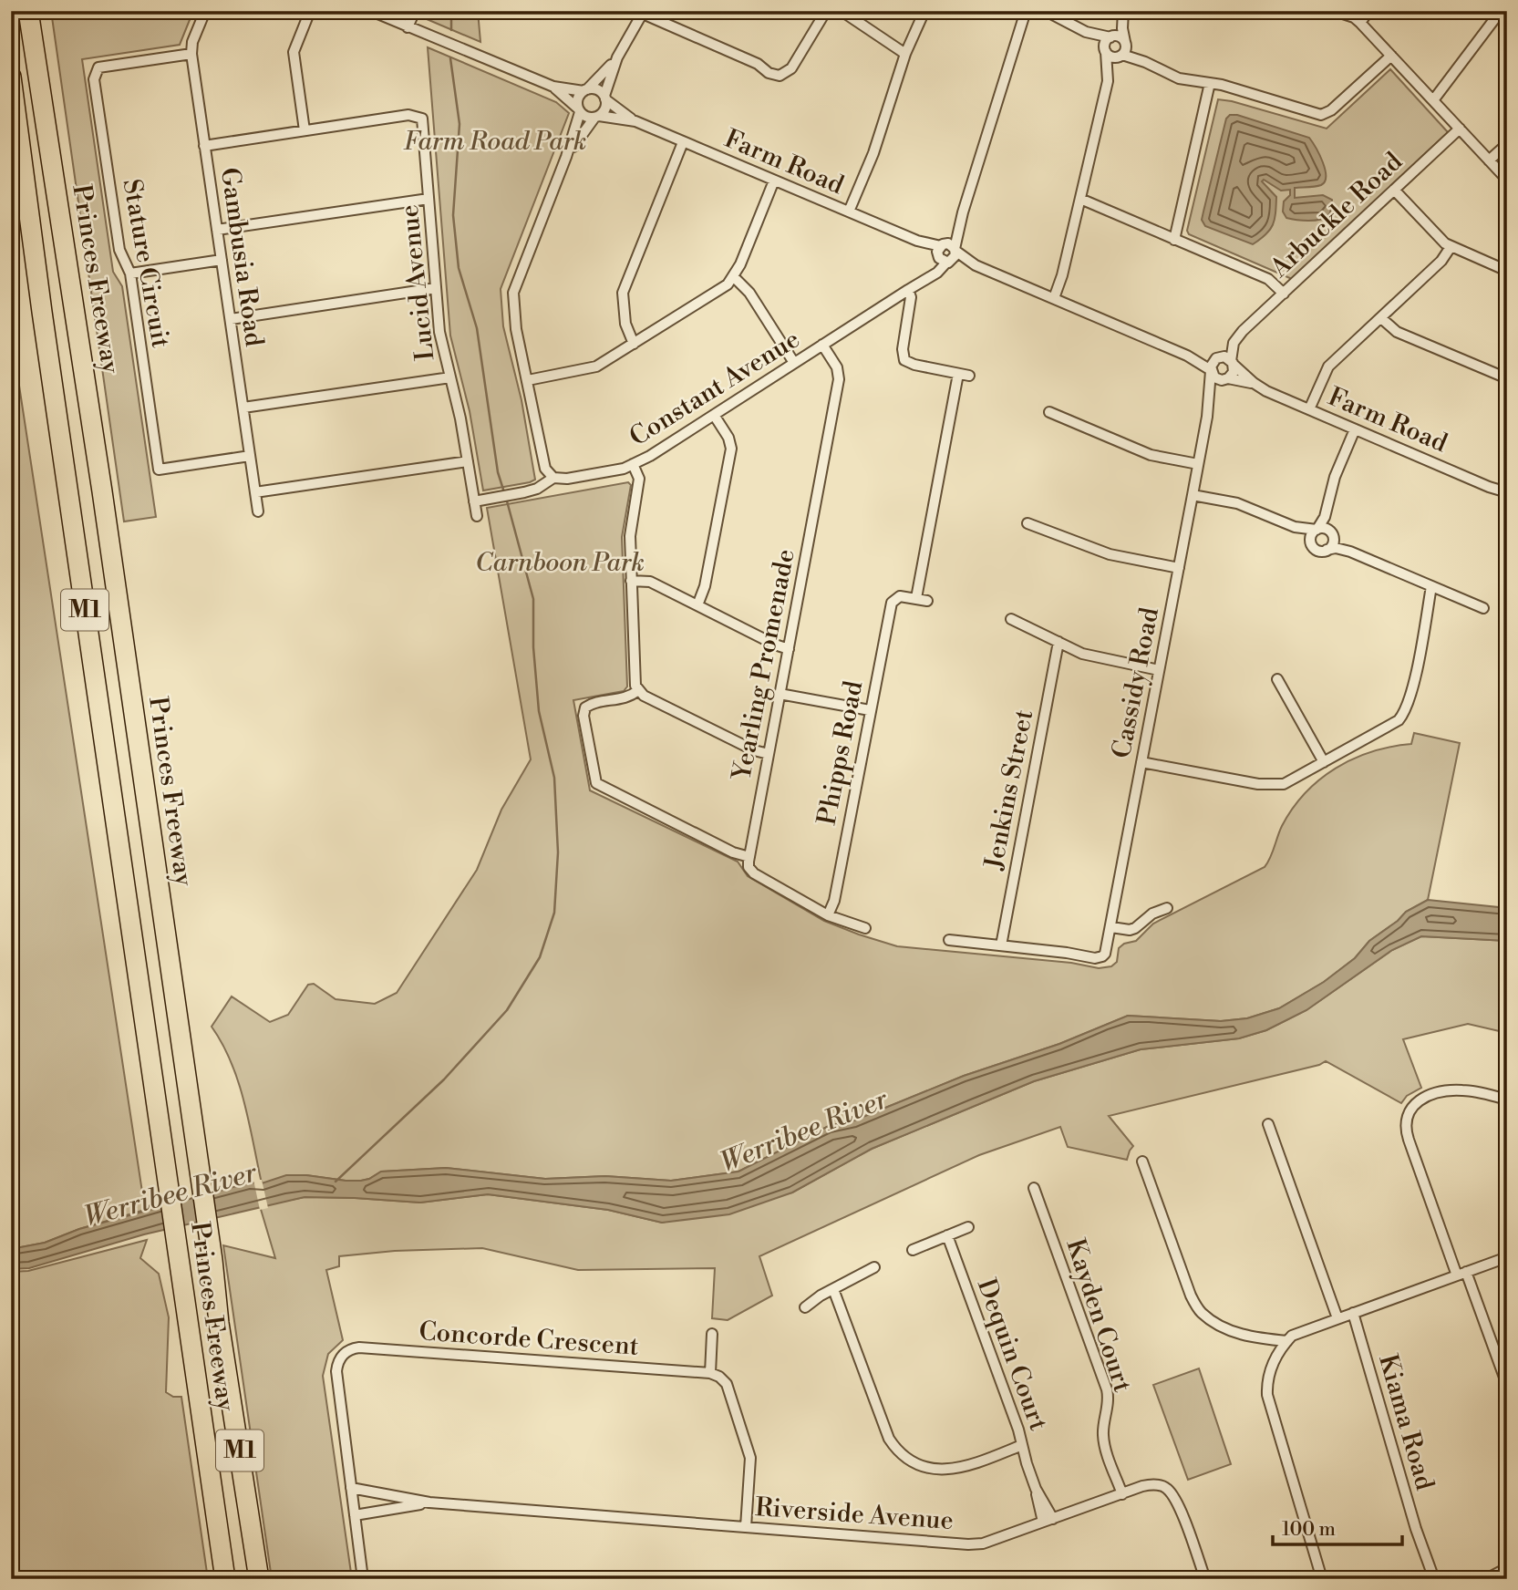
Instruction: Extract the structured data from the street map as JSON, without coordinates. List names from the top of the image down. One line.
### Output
{"streets":{"highway":["Princes Freeway","M1"],"street":["Farm Road","Arbuckle Road","Gambusia Road","Stature Circuit","Lucid Avenue","Constant Avenue","Yearling Promenade","Cassidy Road","Phipps Road","Jenkins Street","Kayden Court","Concorde Crescent","Dequin Court","Kiama Road","Riverside Avenue"]},"crossings":[["Farm Road","Arbuckle Road"],["Farm Road","Constant Avenue"],["Farm Road","Cassidy Road"],["Arbuckle Road","Cassidy Road"],["Gambusia Road","Stature Circuit"],["Constant Avenue","Yearling Promenade"],["Constant Avenue","Phipps Road"],["Cassidy Road","Jenkins Street"],["Kayden Court","Riverside Avenue"],["Concorde Crescent","Riverside Avenue"],["Dequin Court","Riverside Avenue"]],"water":["Werribee River"],"parks":["Farm Road Park","Carnboon Park"],"scale_bar":"100 m"}
